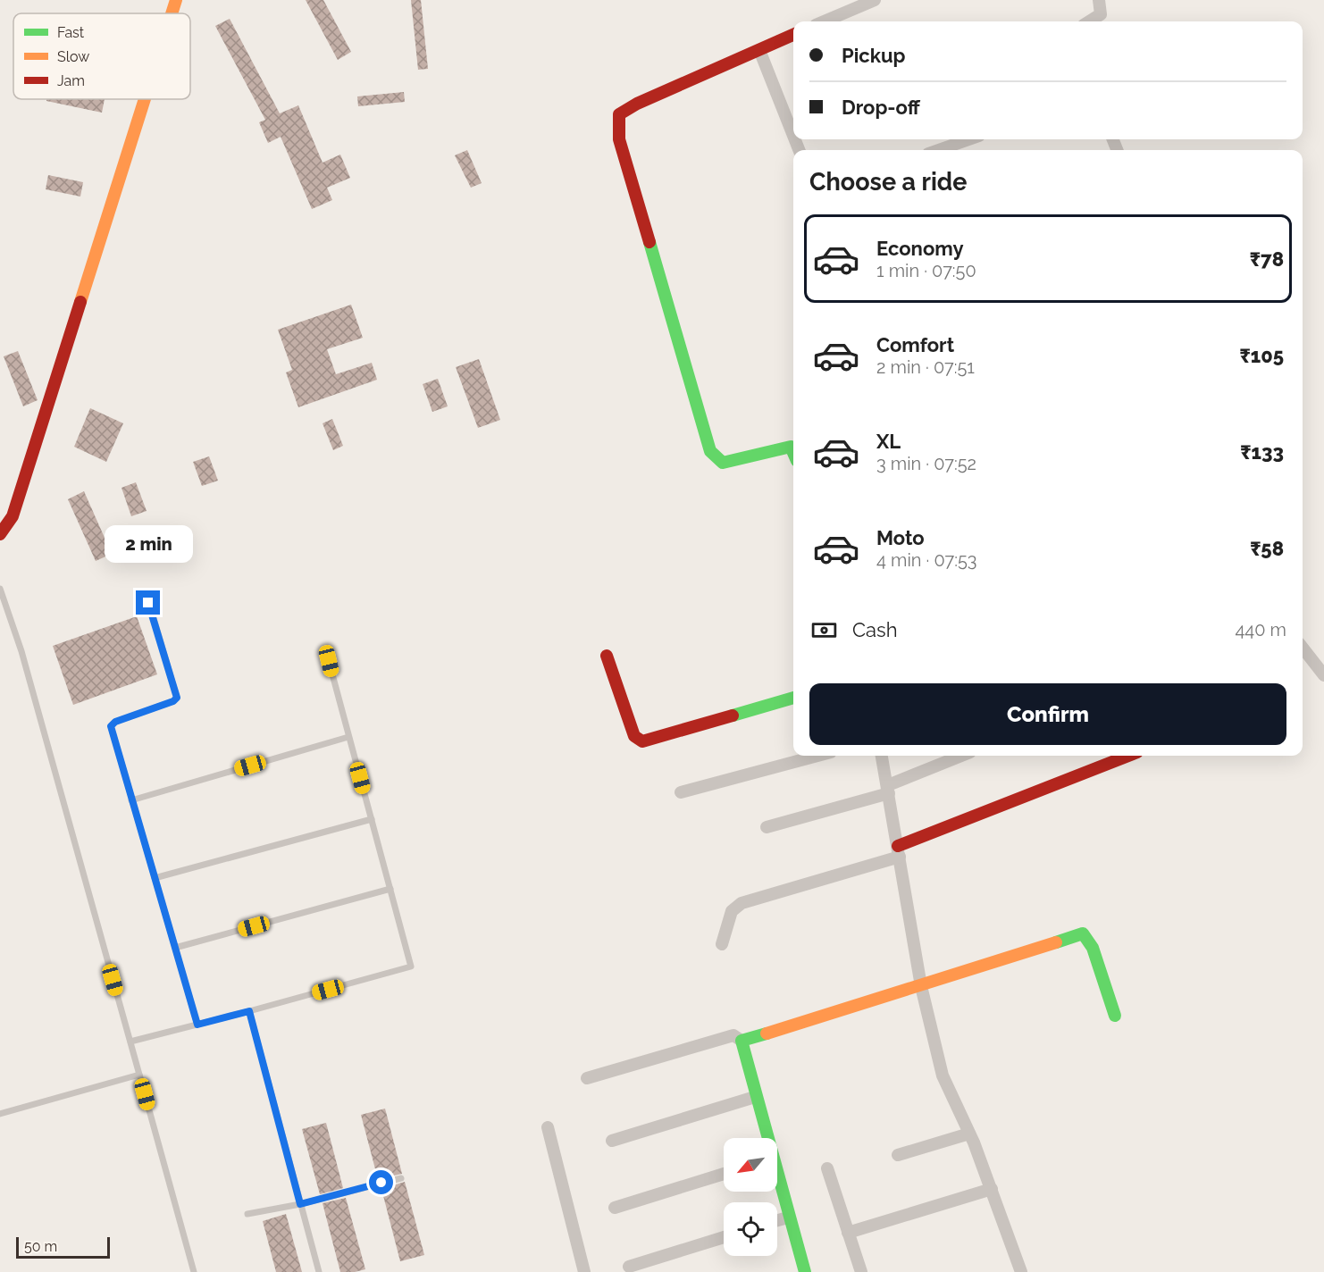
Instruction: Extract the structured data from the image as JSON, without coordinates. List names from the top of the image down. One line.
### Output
{"legend":["Fast","Slow","Jam"],"scale_bar":"50 m","north":"bottom left","page":{"banner":["Pickup","Drop-off"],"heading":"Choose a ride","list":[{"name":"Economy","note":"1 min · 07:50","value":"₹78"},{"name":"Comfort","note":"2 min · 07:51","value":"₹105"},{"name":"XL","note":"3 min · 07:52","value":"₹133"},{"name":"Moto","note":"4 min · 07:53","value":"₹58"}],"bubble":"2 min","pay":["Cash","440 m"],"buttons":"Confirm","scale":"50 m"}}
